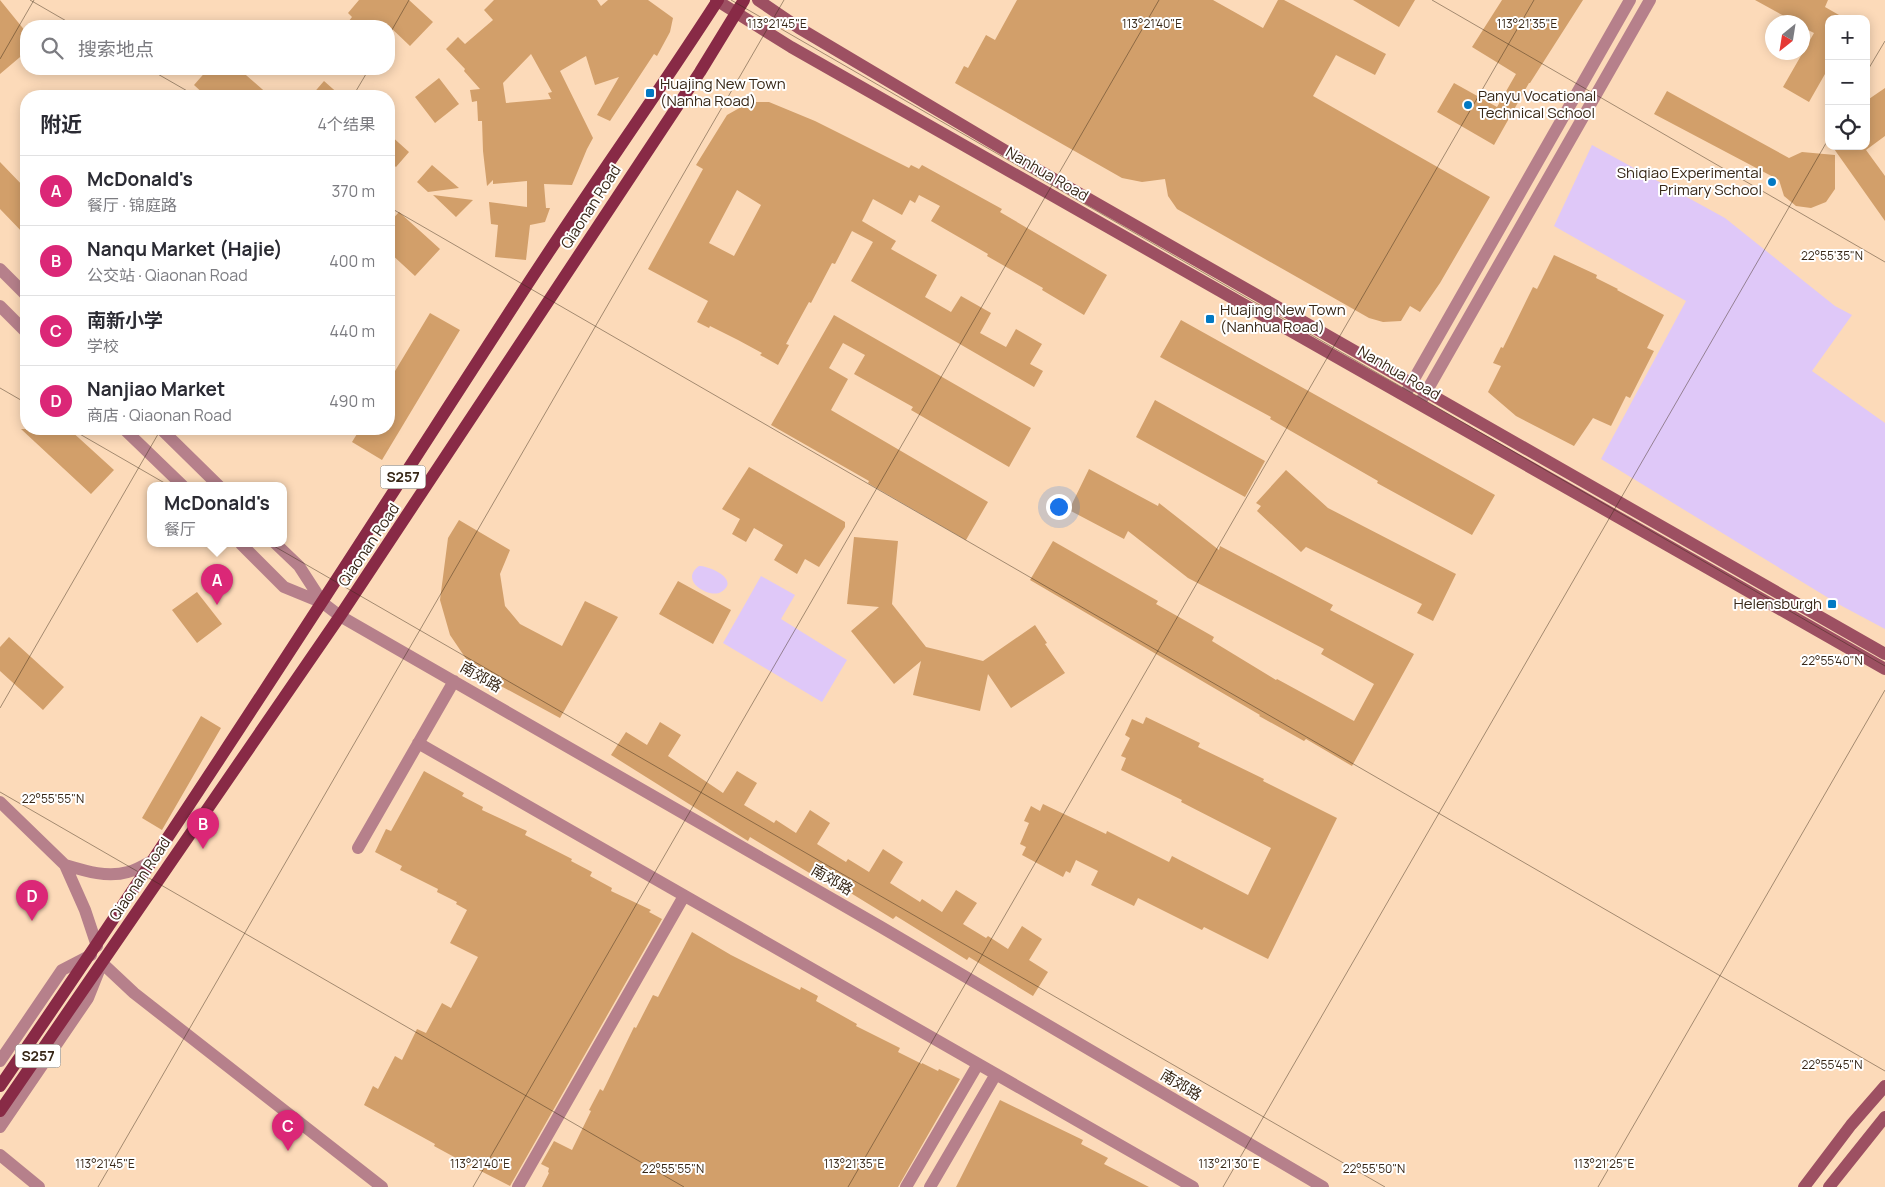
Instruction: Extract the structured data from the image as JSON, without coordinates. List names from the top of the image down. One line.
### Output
{"streets":{"main road":["Qiaonan Road","S257"],"street":["Nanhua Road","南郊路"]},"crossings":[["Nanhua Road","Qiaonan Road"],["Qiaonan Road","南郊路"]],"places":{"transit":["Huajing New Town (Nanha Road)","Huajing New Town (Nanhua Road)","Helensburgh"],"other":["Panyu Vocational Technical School","Shiqiao Experimental Primary School"]},"north":"bottom left","page":{"map_buttons":["+","−"],"search":"搜索地点","heading":["附近","4个结果"],"list":[{"mark":"A","name":"McDonald's","note":"餐厅 · 锦庭路","value":"370 m"},{"mark":"B","name":"Nanqu Market (Hajie)","note":"公交站 · Qiaonan Road","value":"400 m"},{"mark":"C","name":"南新小学","note":"学校","value":"440 m"},{"mark":"D","name":"Nanjiao Market","note":"商店 · Qiaonan Road","value":"490 m"}],"popup":["McDonald's","餐厅"],"pins":["A","B","D","C"]},"coordinates":["113°21'40\"E","113°21'45\"E","113°21'35\"E","22°55'35\"N","22°55'40\"N","22°55'55\"N","22°55'45\"N","113°21'30\"E","113°21'25\"E","22°55'50\"N"]}
